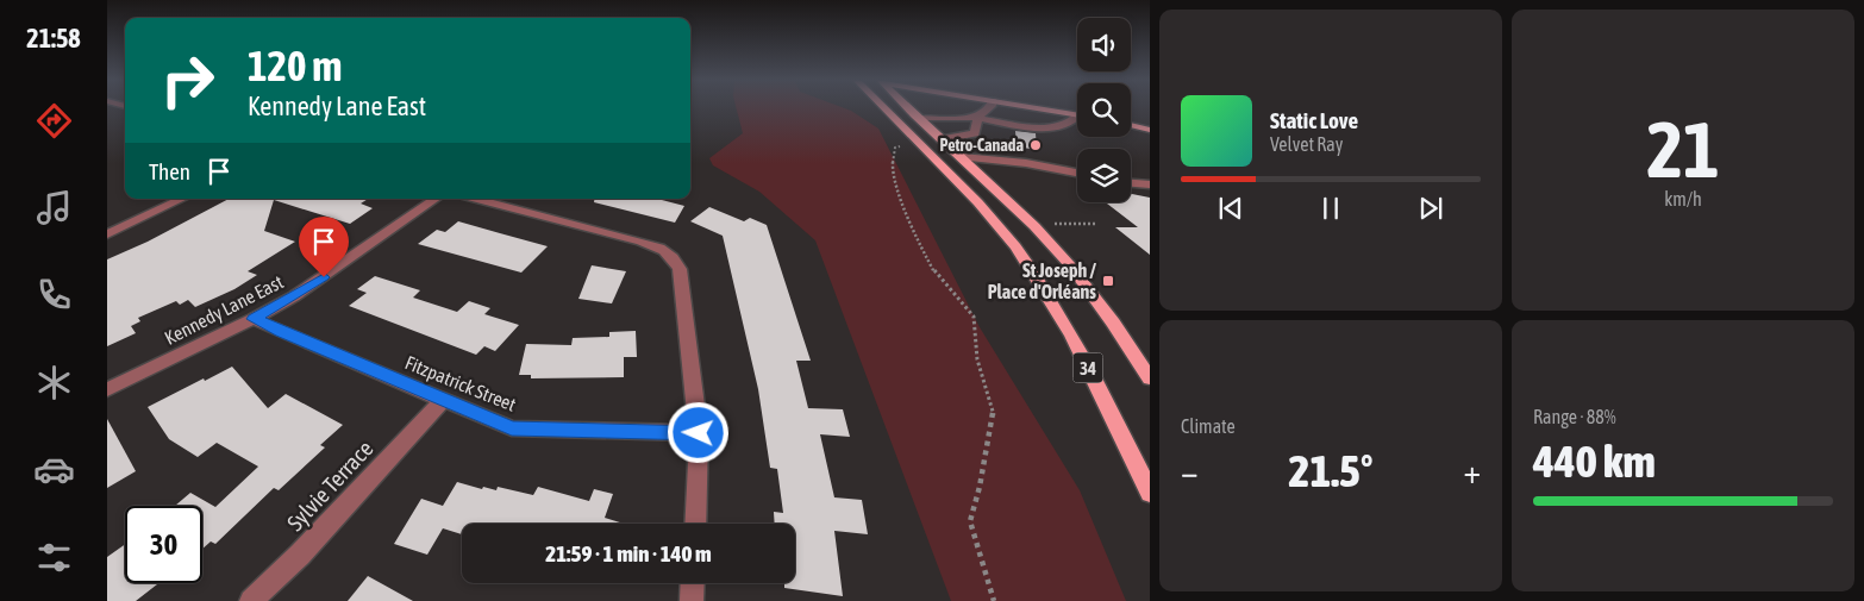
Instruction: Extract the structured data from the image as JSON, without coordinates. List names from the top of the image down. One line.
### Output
{"streets":{"main road":["34"],"street":["Kennedy Lane East","Fitzpatrick Street","Sylvie Terrace"]},"crossings":[["Kennedy Lane East","Fitzpatrick Street"],["Fitzpatrick Street","Sylvie Terrace"]],"places":{"other":["Petro-Canada"],"transit":["St Joseph / Place d'Orléans"]},"page":{"tabs":"21:58","tile":[["21","km/h"],"Climate",["Range · 88%","440 km"]],"turn":["120 m","Kennedy Lane East"],"song":["Static Love","Velvet Ray"],"then":"Then","heat":["−","21.5°","+"],"limit":"30","trip":"21:59 · 1 min · 140 m"}}
